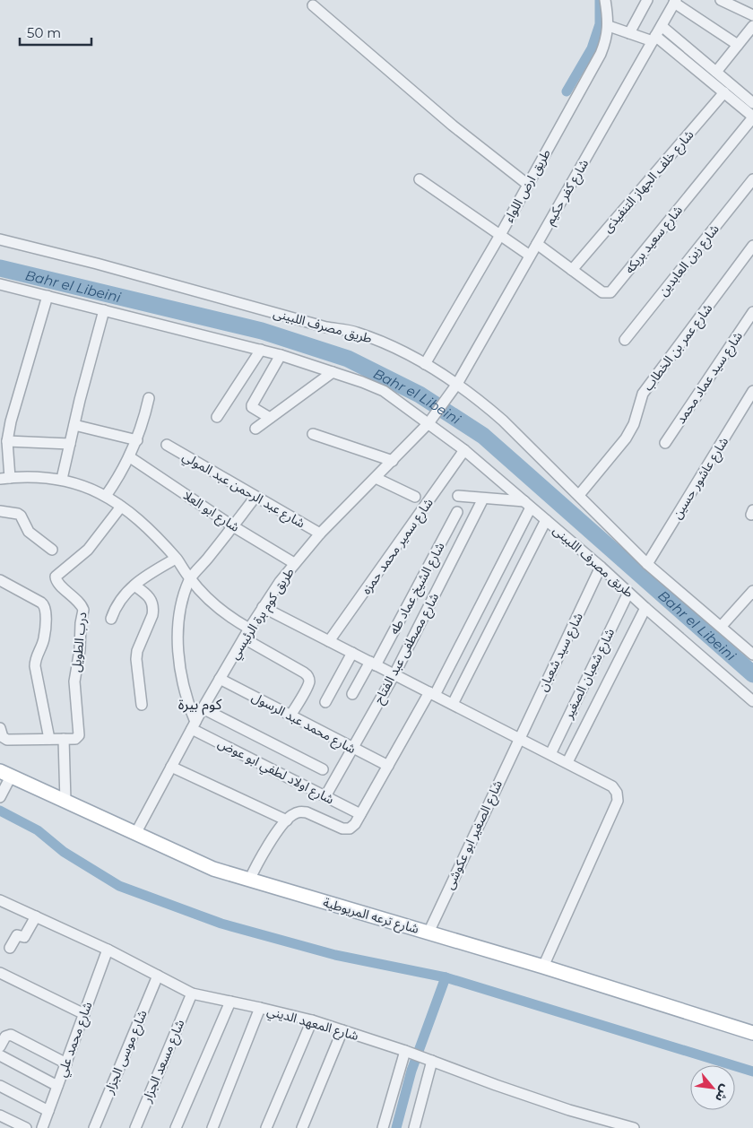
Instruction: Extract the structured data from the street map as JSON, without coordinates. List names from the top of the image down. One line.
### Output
{"streets":{"main road":["شارع ترعه المريوطية"],"street":["شارع خلف الجهاز التنفيذى","طريق ارض اللواء","شارع كفر حكيم","شارع سعيد بريكه","شارع زين العابدين","طريق مصرف اللبينى","شارع عمر بن الخطاب","شارع سيد عماد محمد","شارع عاشور حسين","شارع عبد الرحمن عبد المولي","شارع ابو العلا","شارع سمير محمد حمزه","شارع الشيخ عماد طه","طريق كوم برة الرئيسي","درب الطويل","شارع مصطفى عبد الفتاح","شارع سيد شعبان","شارع شعبان الصغير","شارع محمد عبد الرسول","شارع اولاد لطفي ابو عوض","شارع الصغير ابو عكوشى","شارع المعهد الديني","شارع محمد علي","شارع موسى الجزار","شارع مسعد الجزار"]},"crossings":[["شارع خلف الجهاز التنفيذى","شارع سعيد بريكه"],["طريق ارض اللواء","طريق مصرف اللبينى"],["شارع كفر حكيم","شارع سعيد بريكه"],["شارع كفر حكيم","طريق مصرف اللبينى"],["شارع كفر حكيم","طريق كوم برة الرئيسي"],["طريق مصرف اللبينى","شارع عمر بن الخطاب"],["طريق مصرف اللبينى","شارع عاشور حسين"],["طريق مصرف اللبينى","شارع سمير محمد حمزه"],["طريق مصرف اللبينى","طريق كوم برة الرئيسي"],["طريق مصرف اللبينى","شارع سيد شعبان"],["طريق مصرف اللبينى","شارع شعبان الصغير"],["شارع عبد الرحمن عبد المولي","طريق كوم برة الرئيسي"],["شارع ابو العلا","طريق كوم برة الرئيسي"],["طريق كوم برة الرئيسي","شارع محمد عبد الرسول"],["طريق كوم برة الرئيسي","شارع اولاد لطفي ابو عوض"],["طريق كوم برة الرئيسي","شارع ترعه المريوطية"],["شارع مصطفى عبد الفتاح","شارع محمد عبد الرسول"],["شارع مصطفى عبد الفتاح","شارع اولاد لطفي ابو عوض"],["شارع سيد شعبان","شارع الصغير ابو عكوشى"],["شارع الصغير ابو عكوشى","شارع ترعه المريوطية"],["شارع المعهد الديني","شارع محمد علي"],["شارع المعهد الديني","شارع موسى الجزار"],["شارع المعهد الديني","شارع مسعد الجزار"]],"districts":["كوم بيرة"],"water":["Bahr el Libeini"],"scale_bar":"50 m","north":"bottom right"}
